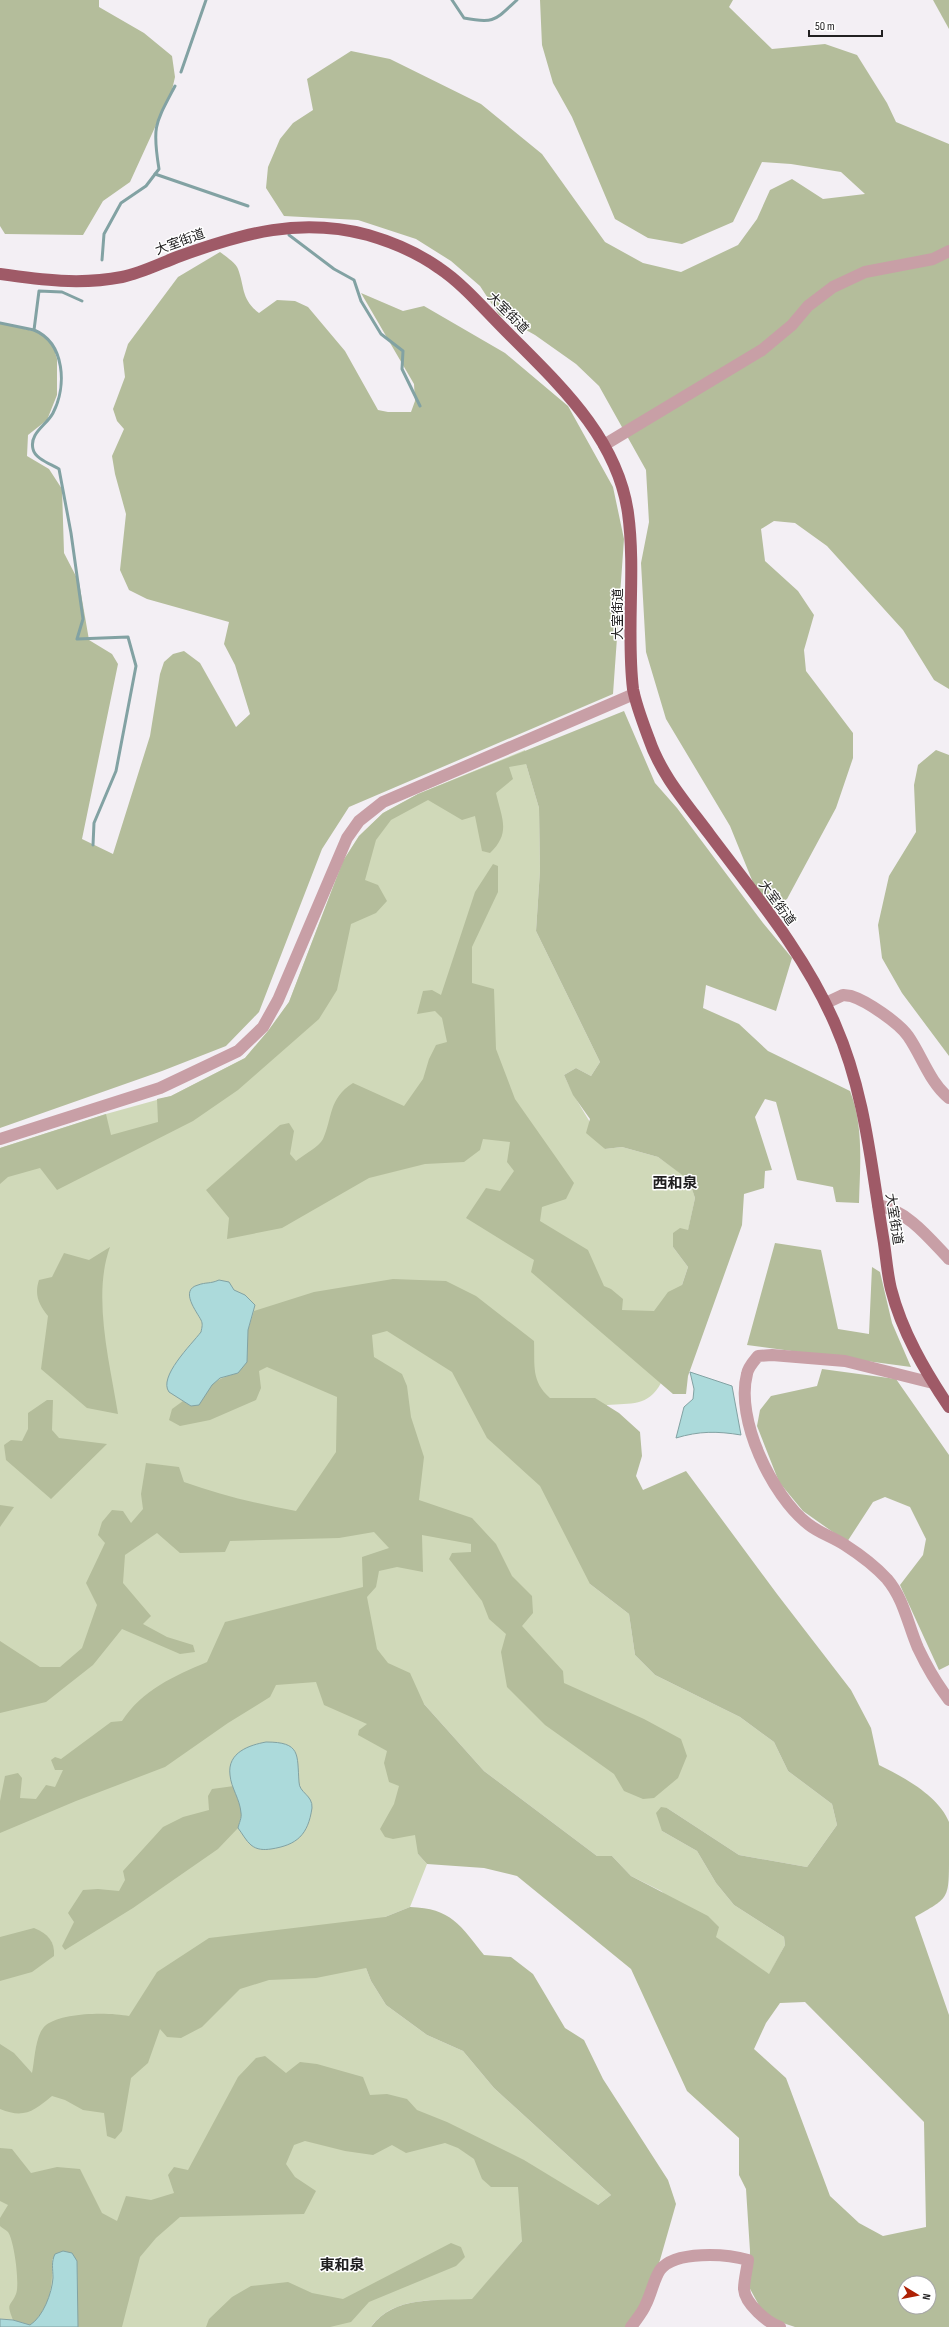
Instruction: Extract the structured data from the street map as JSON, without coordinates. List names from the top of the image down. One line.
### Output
{"streets":{"main road":["大室街道"]},"districts":["西和泉","東和泉"],"scale_bar":"50 m","north":"right"}
